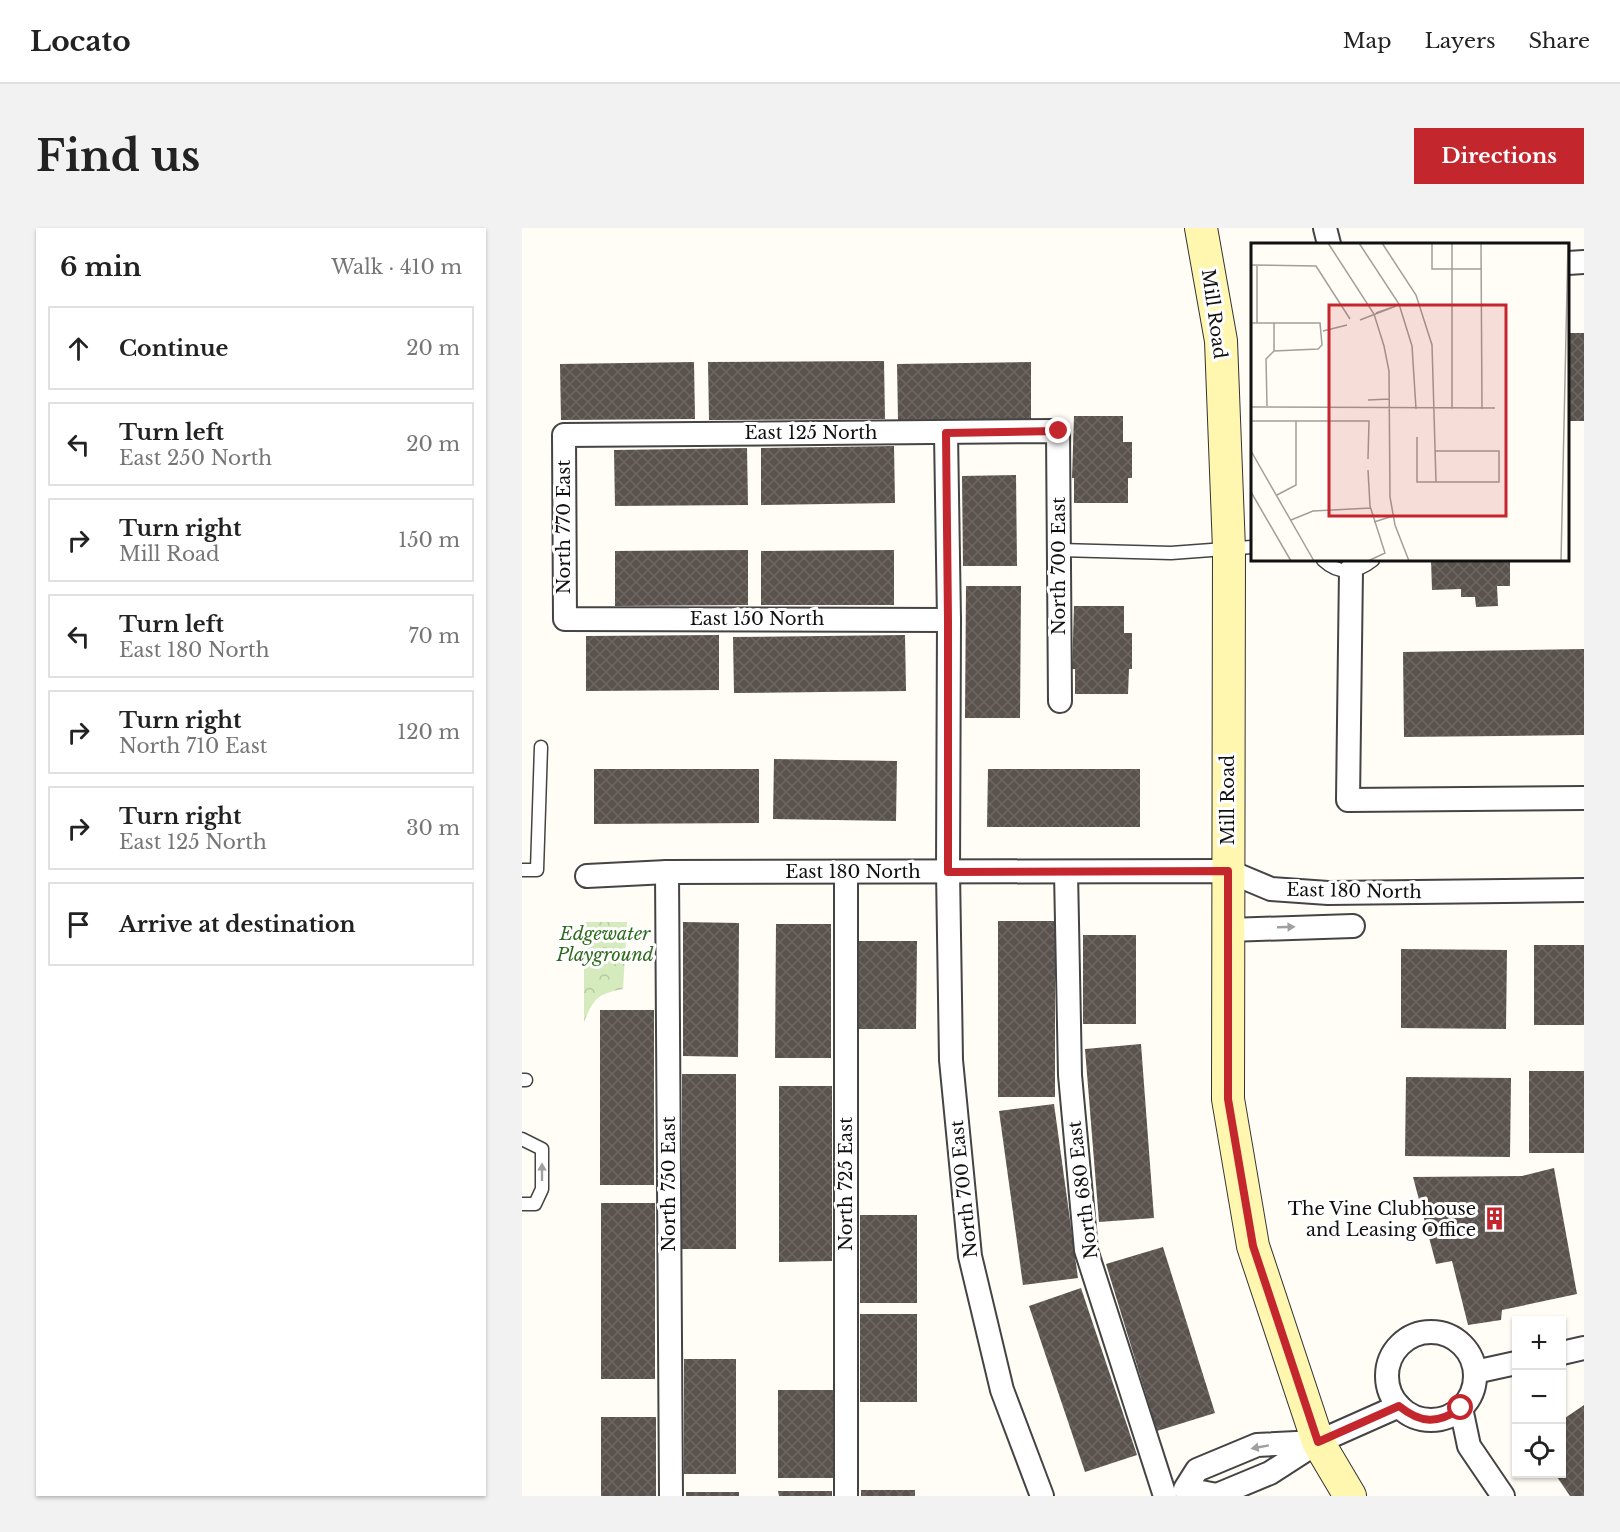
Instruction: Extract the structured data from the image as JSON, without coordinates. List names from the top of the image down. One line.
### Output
{"streets":{"main road":["Mill Road"],"street":["East 125 North","North 770 East","North 700 East","East 150 North","East 180 North","North 750 East","North 725 East","North 680 East"]},"crossings":[["Mill Road","East 180 North"],["East 125 North","North 770 East"],["East 125 North","North 700 East"],["North 770 East","East 150 North"],["North 700 East","East 150 North"],["North 700 East","East 180 North"],["East 180 North","North 750 East"],["East 180 North","North 725 East"],["East 180 North","North 680 East"]],"parks":["Edgewater Playground"],"places":{"building":["The Vine Clubhouse and Leasing Office"]},"page":{"header":"Locato","nav":["Map","Layers","Share"],"buttons":"Directions","title":"Find us","heading":["6 min","Walk · 410 m"],"list":[["Continue","20 m"],["Turn left","East 250 North","20 m"],["Turn right","Mill Road","150 m"],["Turn left","East 180 North","70 m"],["Turn right","North 710 East","120 m"],["Turn right","East 125 North","30 m"],"Arrive at destination"],"map_buttons":["+","−"]}}
